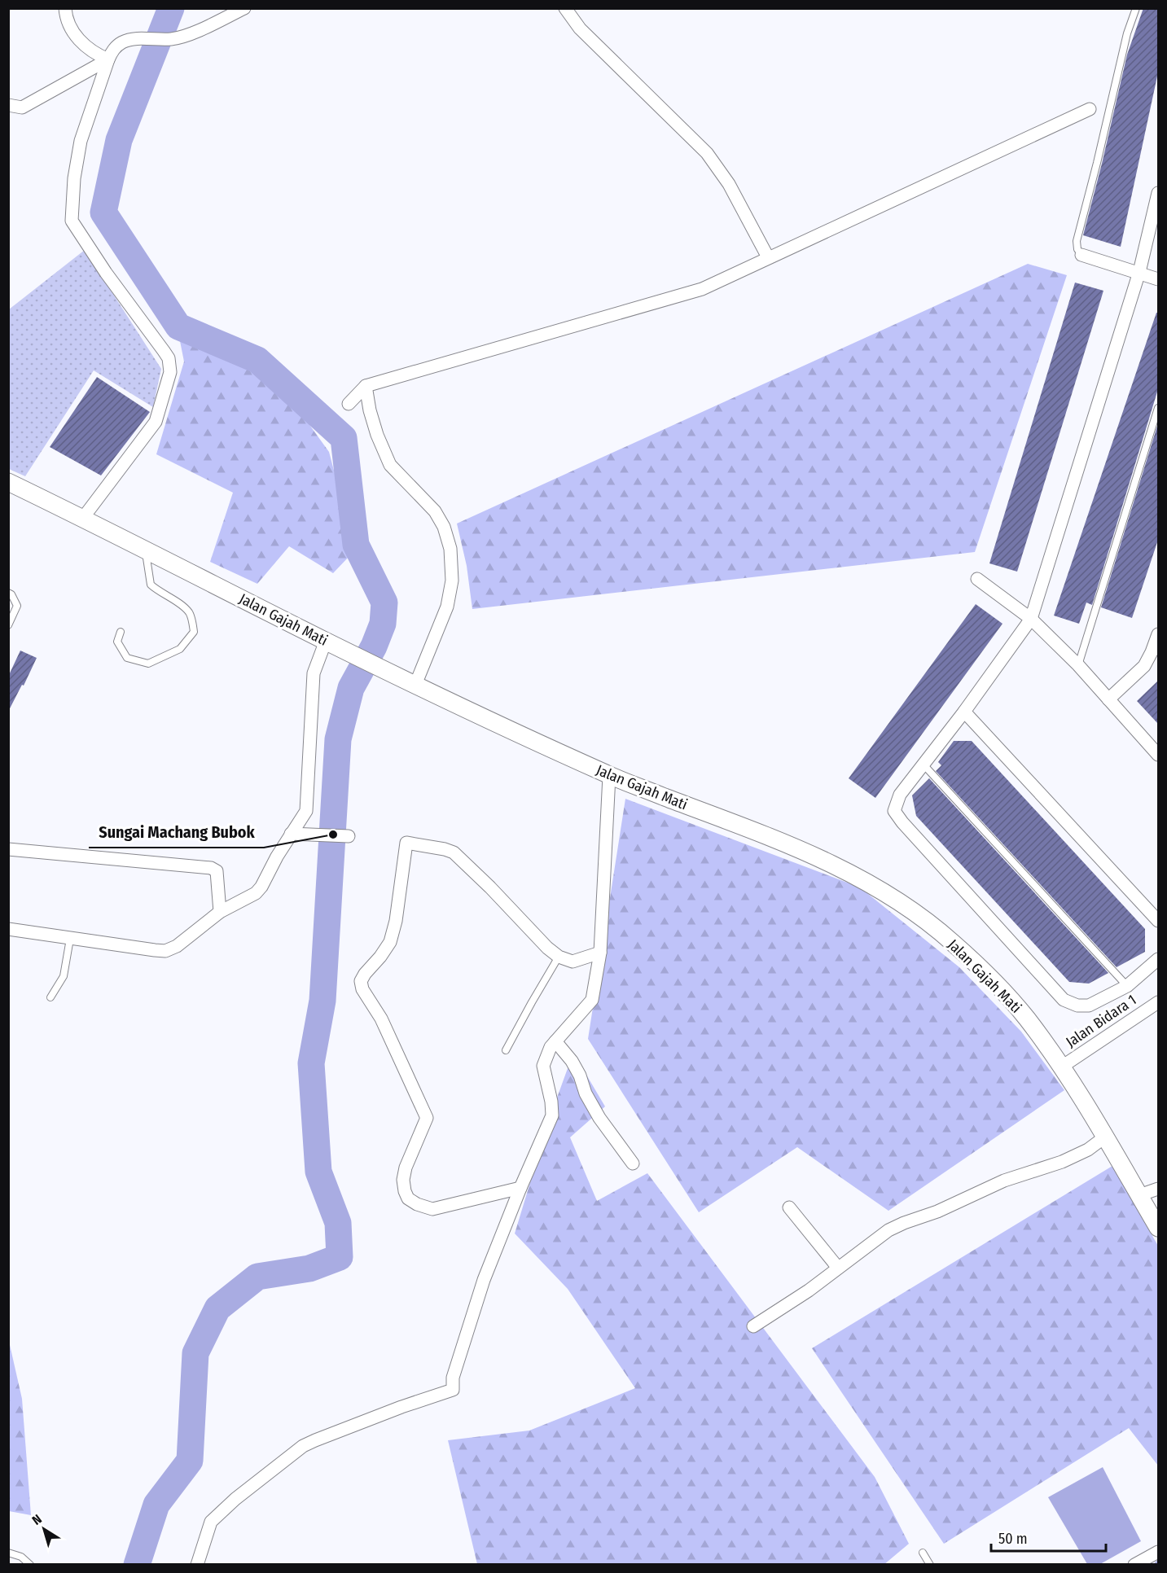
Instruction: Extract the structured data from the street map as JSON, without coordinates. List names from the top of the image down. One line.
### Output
{"streets":{"main road":["Jalan Gajah Mati"],"street":["Jalan Bidara 1"]},"crossings":[["Jalan Gajah Mati","Jalan Bidara 1"]],"places":["Sungai Machang Bubok"],"scale_bar":"50 m","north":"top left"}
